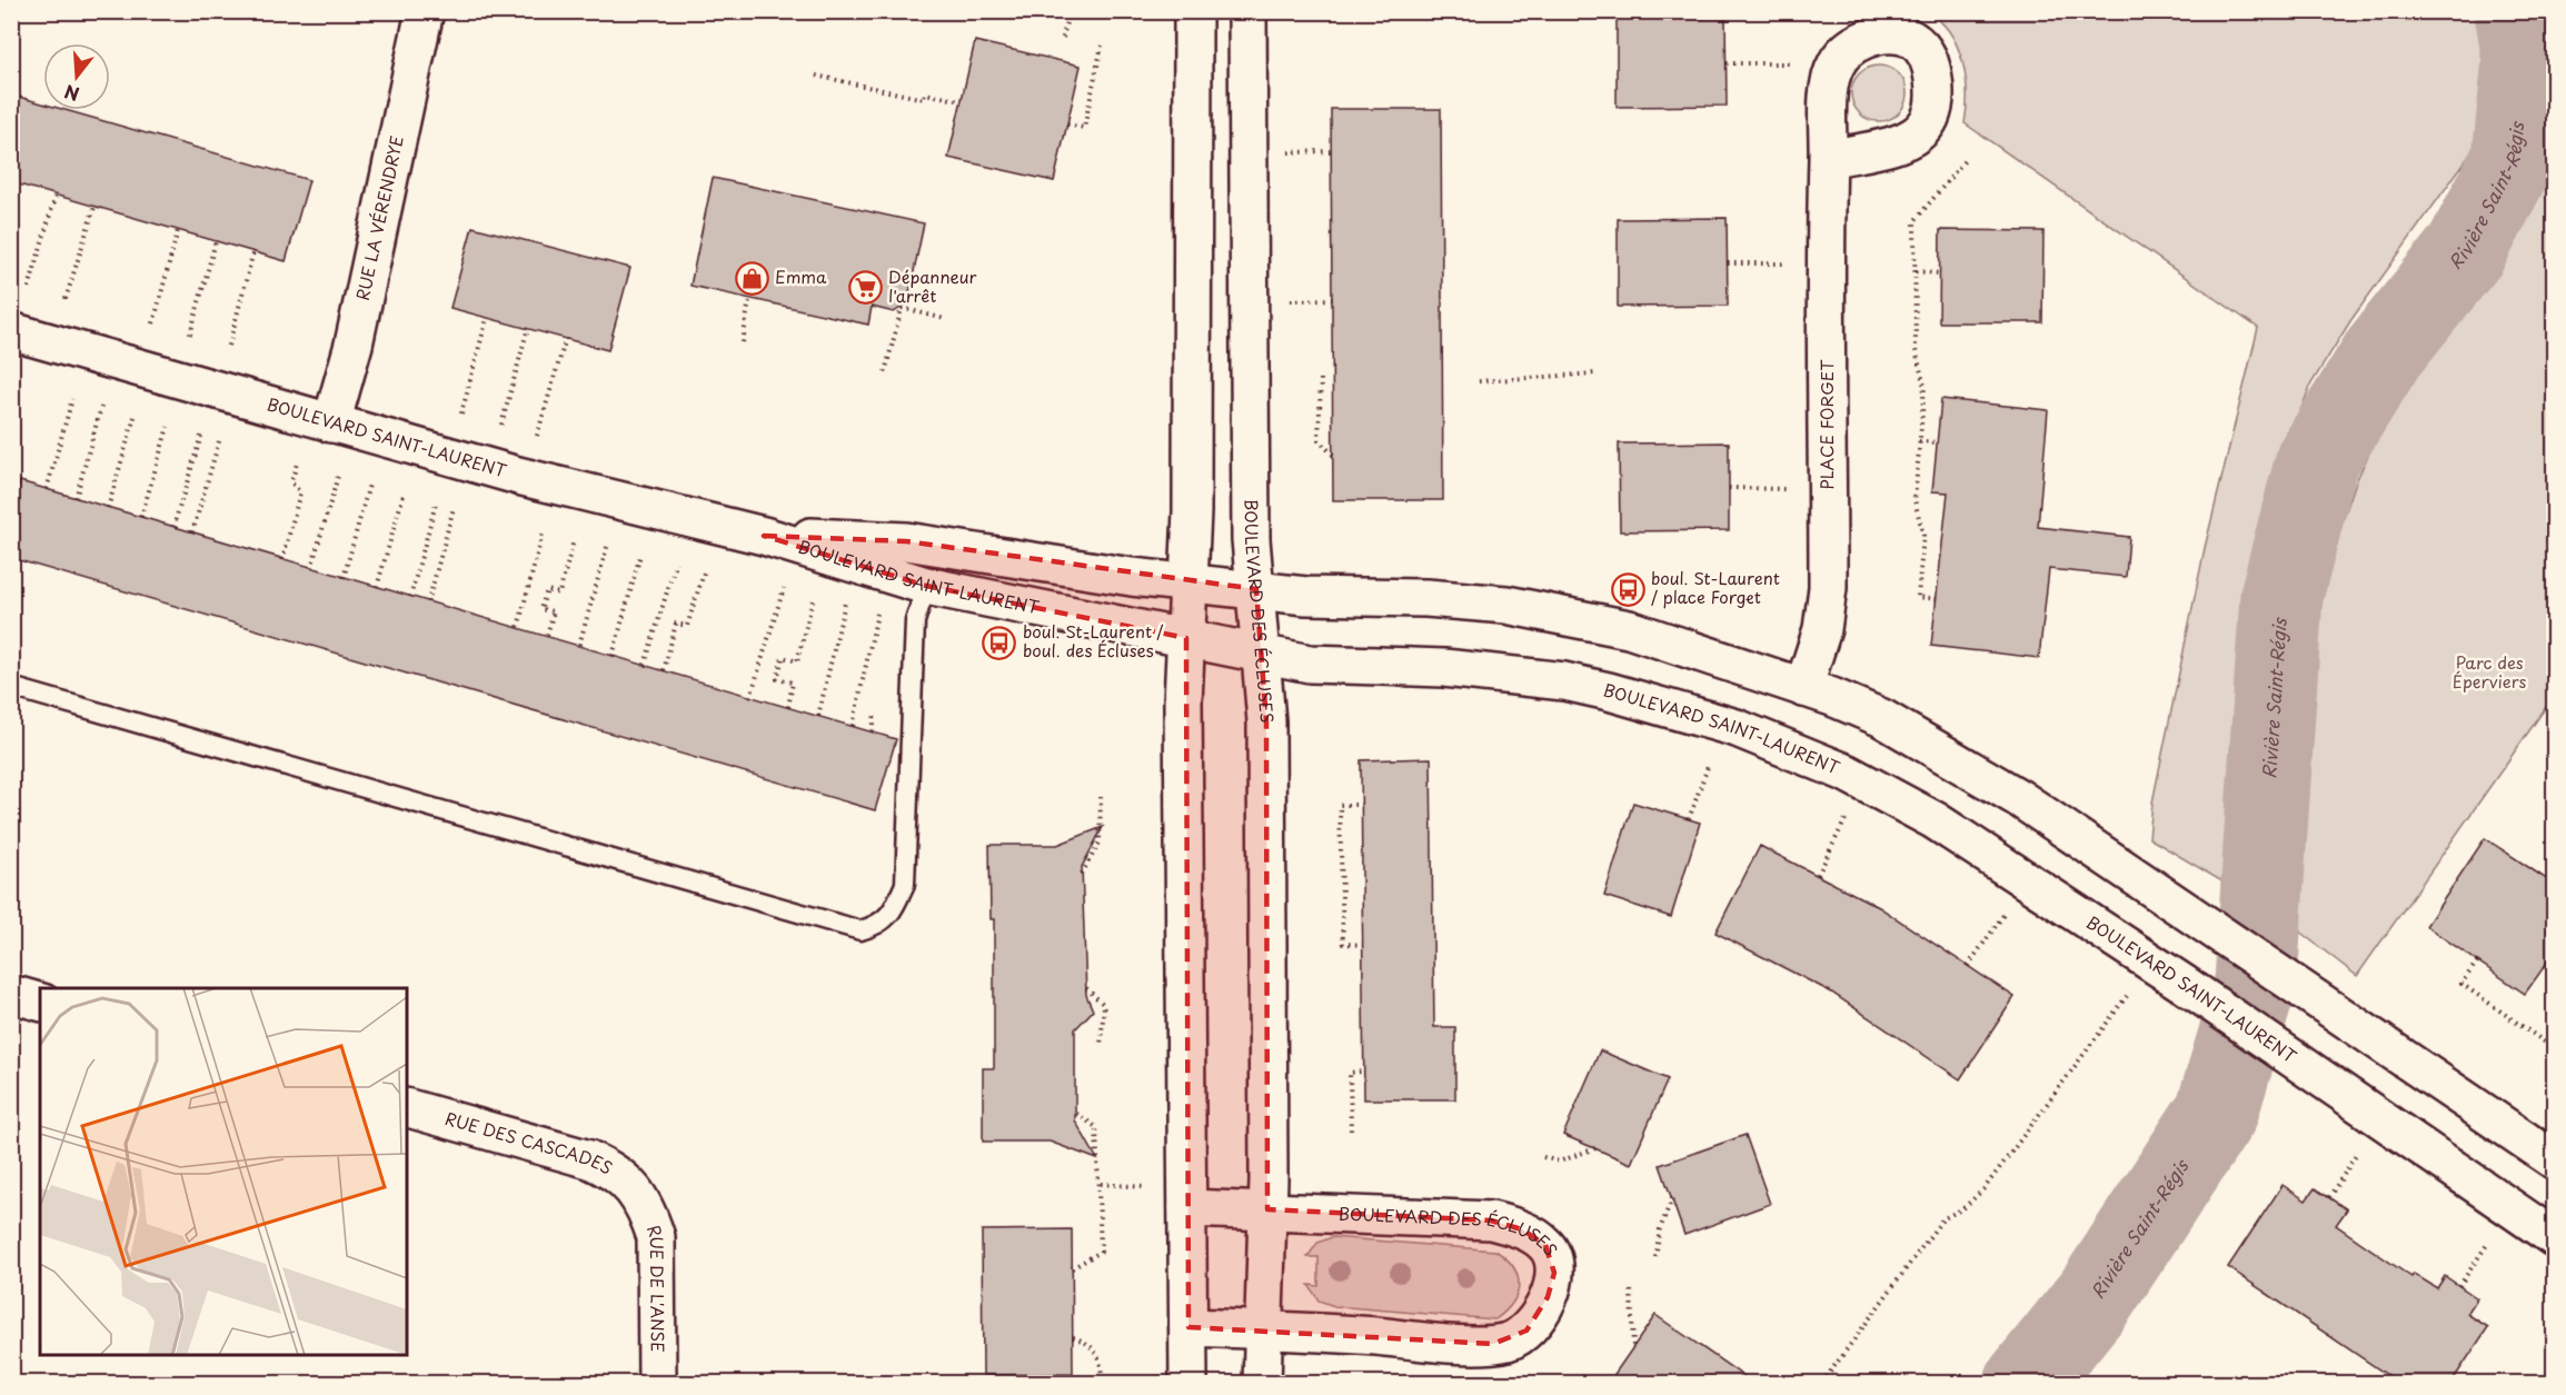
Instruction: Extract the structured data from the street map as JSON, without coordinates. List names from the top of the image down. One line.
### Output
{"streets":{"street":["RUE LA VÉRENDRYE","PLACE FORGET","BOULEVARD SAINT-LAURENT","BOULEVARD DES ÉCLUSES","RUE DES CASCADES","RUE DE L'ANSE"]},"crossings":[["RUE LA VÉRENDRYE","BOULEVARD SAINT-LAURENT"],["PLACE FORGET","BOULEVARD SAINT-LAURENT"],["BOULEVARD SAINT-LAURENT","BOULEVARD DES ÉCLUSES"],["RUE DES CASCADES","RUE DE L'ANSE"]],"water":["Rivière Saint-Régis"],"parks":["Parc des Éperviers"],"places":{"shop":["Emma"],"supermarket":["Dépanneur l'arrêt"],"bus stop":["boul. St-Laurent / place Forget","boul. St-Laurent / boul. des Écluses"]},"north":"bottom"}
